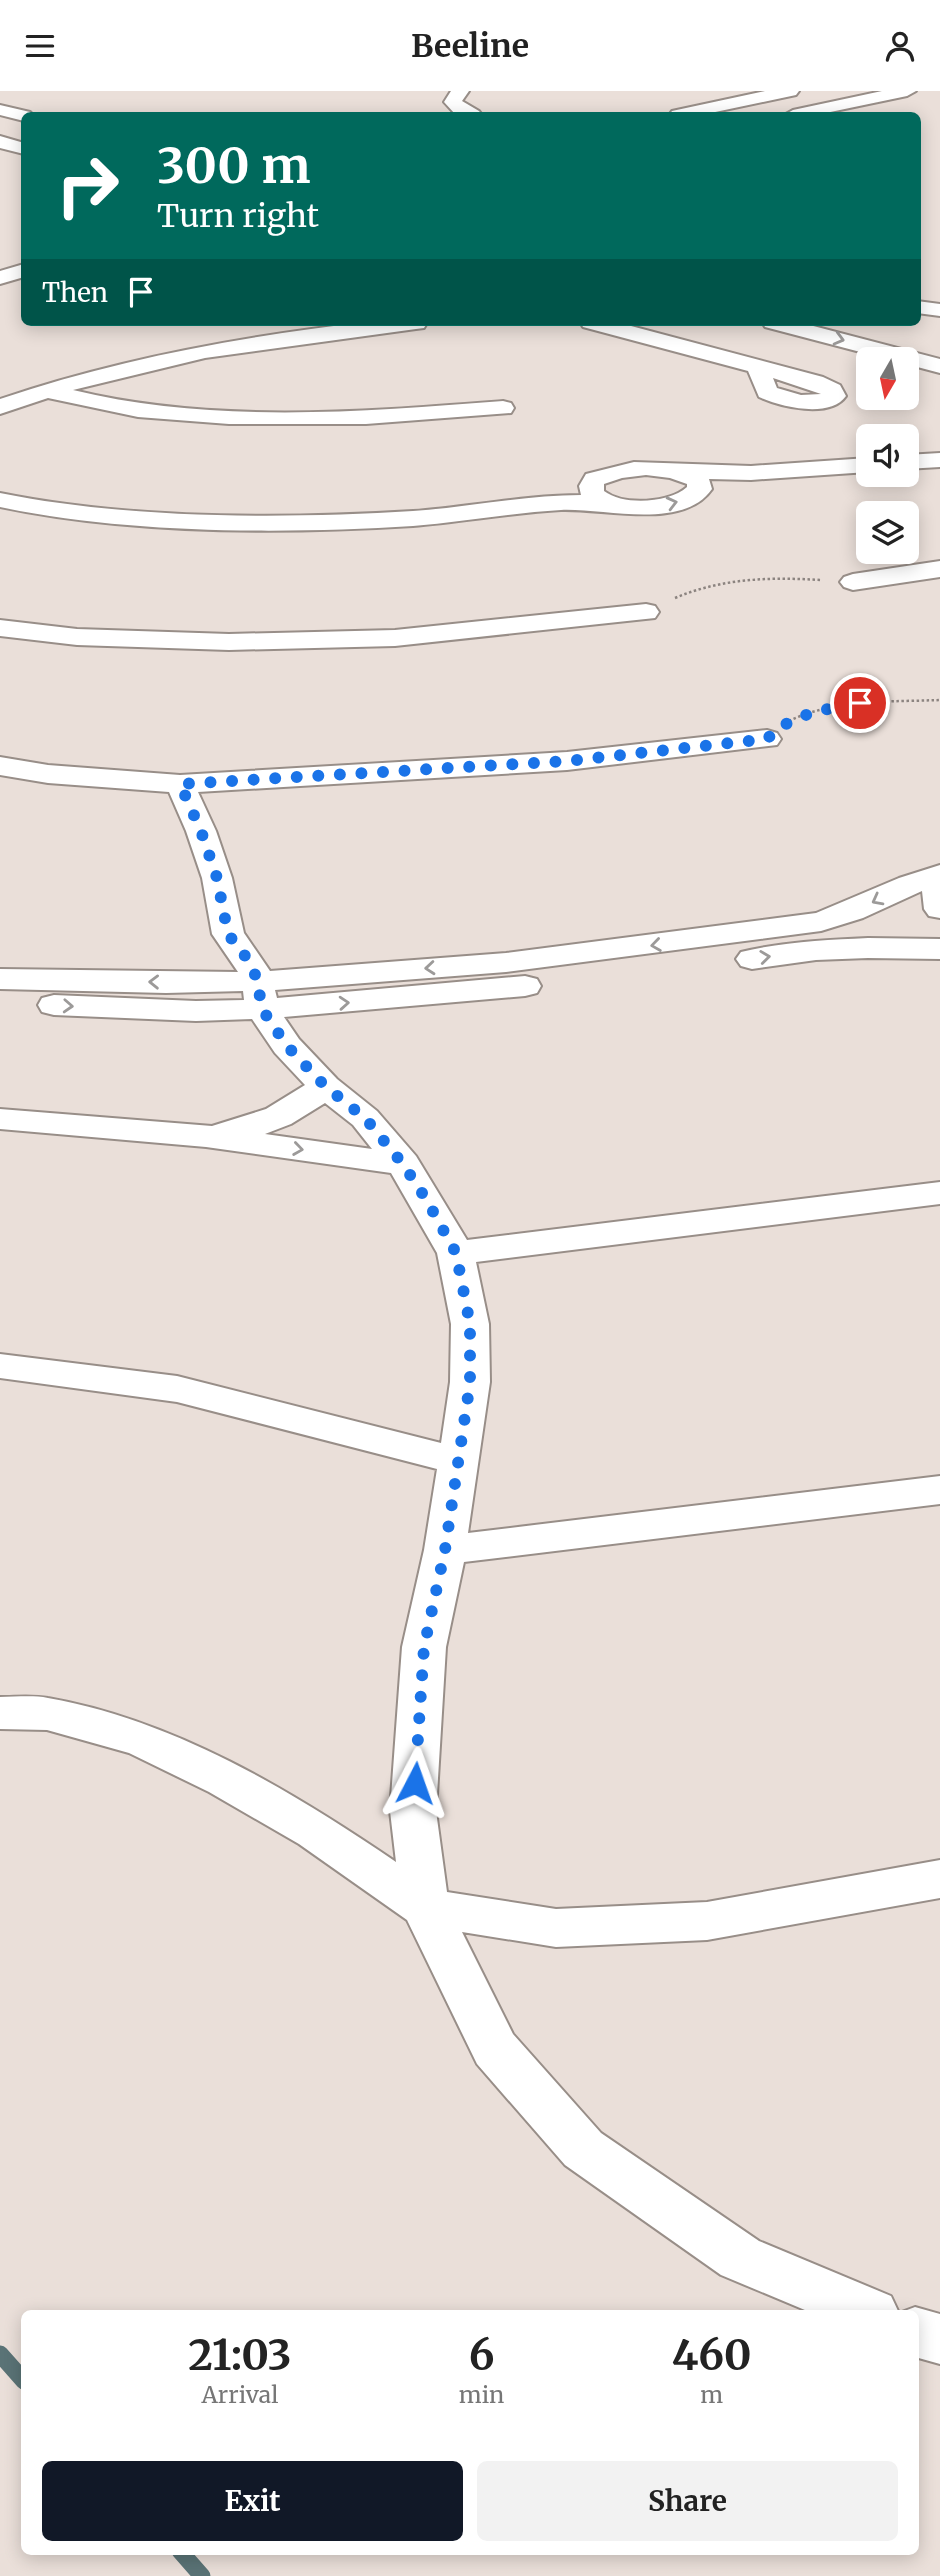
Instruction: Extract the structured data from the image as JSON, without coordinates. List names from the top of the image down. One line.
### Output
{"north":"bottom","page":{"header":"Beeline","turn":["300 m","Turn right"],"then":"Then","eta":["21:03","Arrival","6","min","460","m"],"buttons":["Exit","Share"]}}
